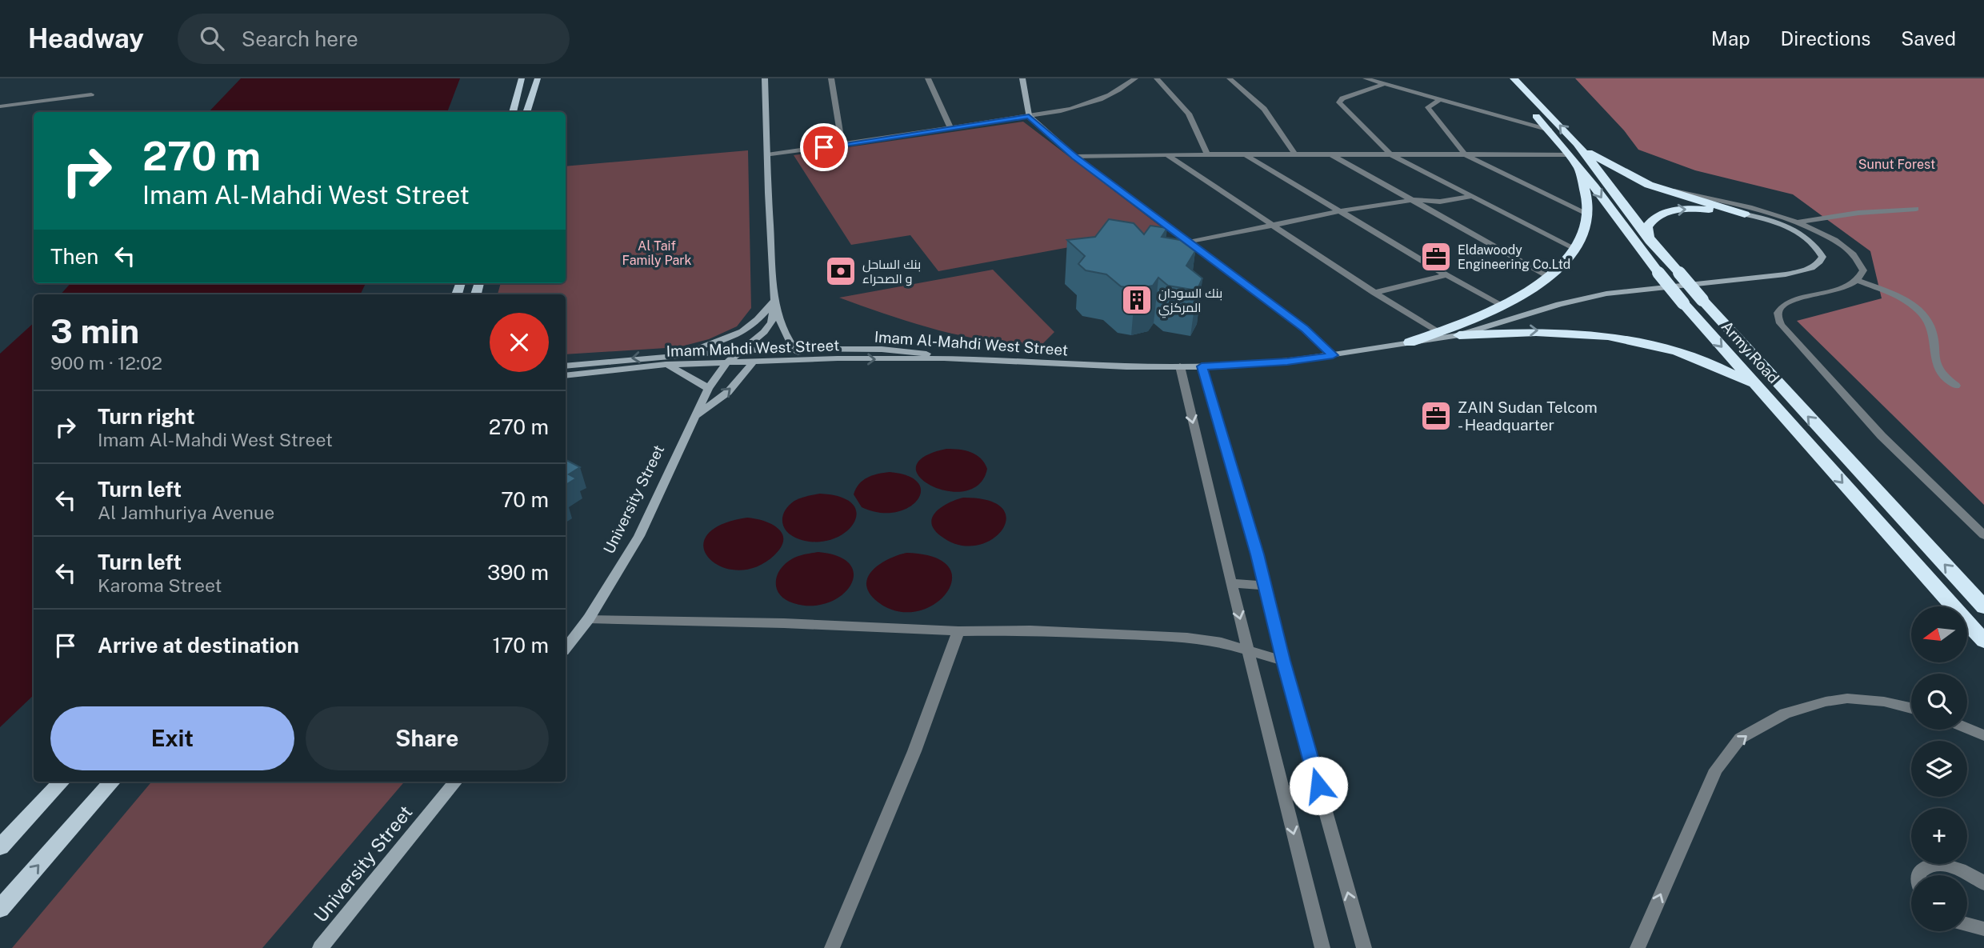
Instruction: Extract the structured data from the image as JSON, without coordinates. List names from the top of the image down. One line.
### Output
{"streets":{"highway":["Army Road"],"main road":["Imam Al-Mahdi West Street","Imam Mahdi West Street","University Street"]},"crossings":[["Imam Al-Mahdi West Street","Imam Mahdi West Street"],["Imam Al-Mahdi West Street","University Street"],["Imam Mahdi West Street","University Street"]],"one_way":["Imam Mahdi West Street"],"parks":["Sunut Forest","Al Taif Family Park"],"places":{"office":["Eldawoody Engineering Co.Ltd","ZAIN Sudan Telcom - Headquarter"],"bank":["بنك الساحل و الصحراء"],"building":["بنك السودان المركزي"]},"north":"left","page":{"header":"Headway","search":"Search here","nav":["Map","Directions","Saved"],"turn":["270 m","Imam Al-Mahdi West Street"],"then":"Then","heading":["3 min","900 m · 12:02"],"list":[{"name":"Turn right","note":"Imam Al-Mahdi West Street","value":"270 m"},{"name":"Turn left","note":"Al Jamhuriya Avenue","value":"70 m"},{"name":"Turn left","note":"Karoma Street","value":"390 m"},{"name":"Arrive at destination","value":"170 m"}],"map_buttons":["+","−"],"buttons":["Exit","Share"]}}
